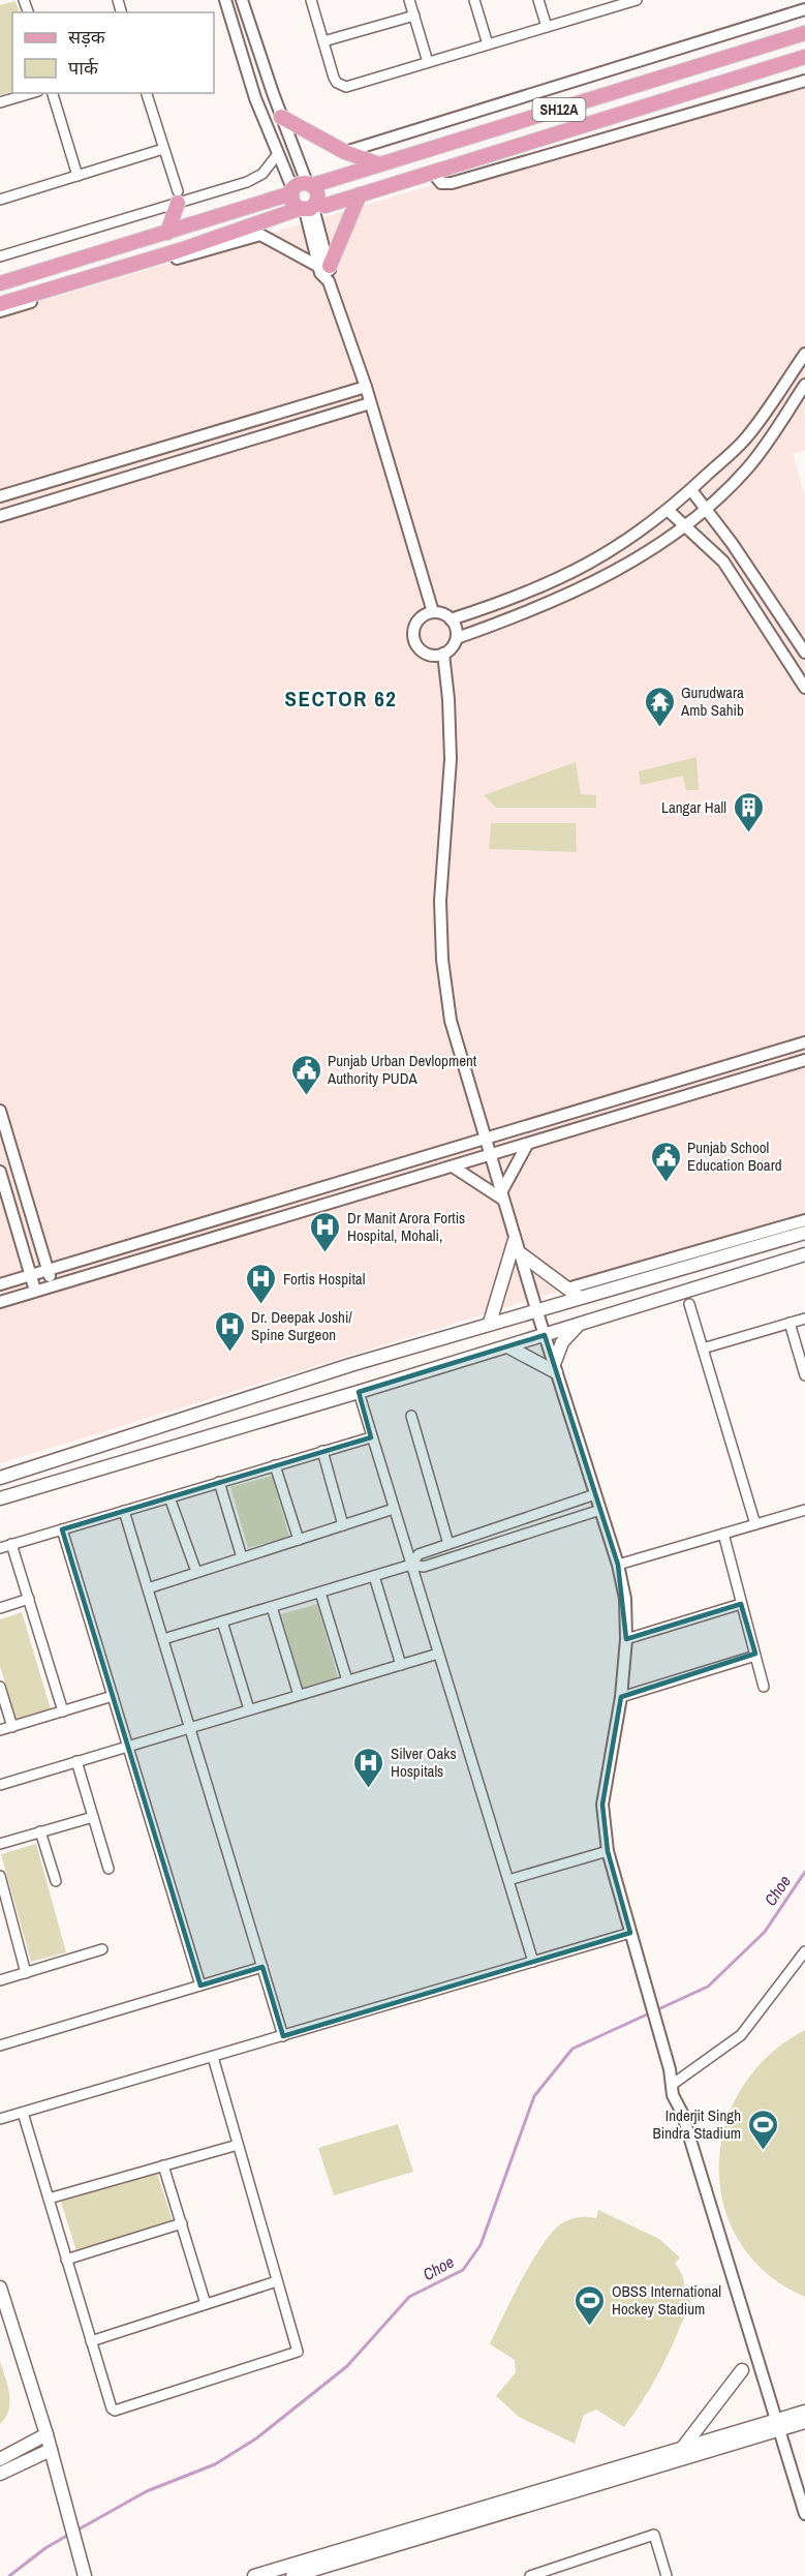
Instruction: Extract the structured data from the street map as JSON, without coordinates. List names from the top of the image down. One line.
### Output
{"streets":{"main road":["SH12A"]},"districts":["SECTOR 62"],"water":["Choe"],"places":{"temple":["Gurudwara Amb Sahib"],"building":["Langar Hall"],"public building":["Punjab Urban Devlopment Authority PUDA","Punjab School Education Board"],"hospital":["Dr Manit Arora Fortis Hospital, Mohali,","Fortis Hospital","Dr. Deepak Joshi/ Spine Surgeon","Silver Oaks Hospitals"],"sports":["Inderjit Singh Bindra Stadium","OBSS International Hockey Stadium"]},"legend":["सड़क","पार्क"]}
